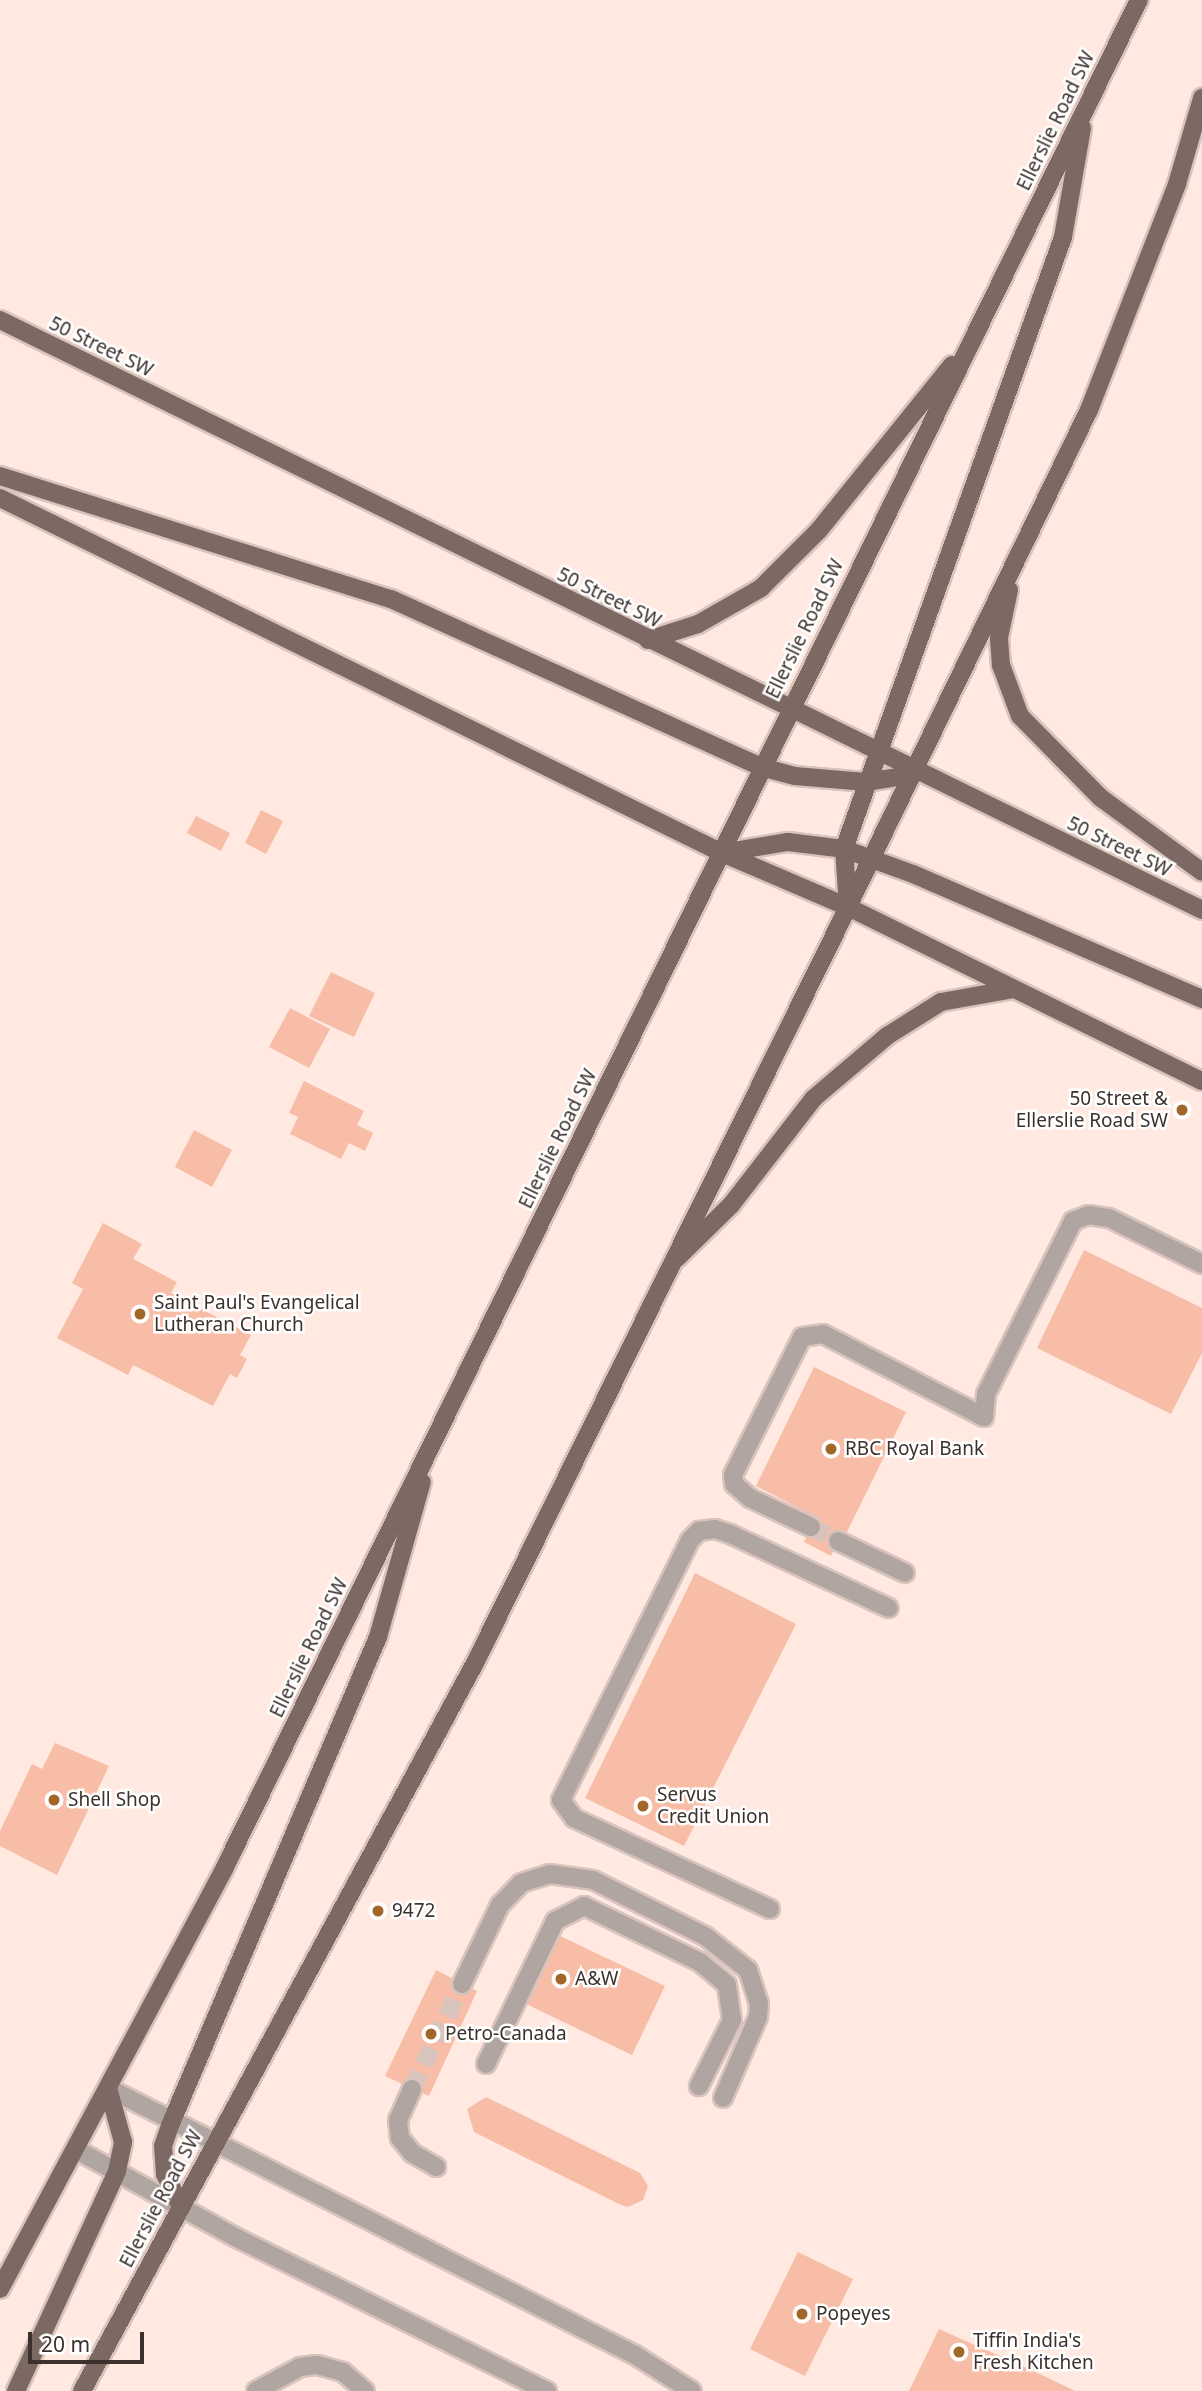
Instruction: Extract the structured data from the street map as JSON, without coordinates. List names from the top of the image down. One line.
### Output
{"streets":{"main road":["Ellerslie Road SW","50 Street SW"]},"crossings":[["Ellerslie Road SW","50 Street SW"]],"places":["50 Street & Ellerslie Road SW","Saint Paul's Evangelical Lutheran Church","RBC Royal Bank","Shell Shop","Servus Credit Union","9472","A&W","Petro-Canada","Popeyes","Tiffin India's Fresh Kitchen"],"scale_bar":"20 m"}
